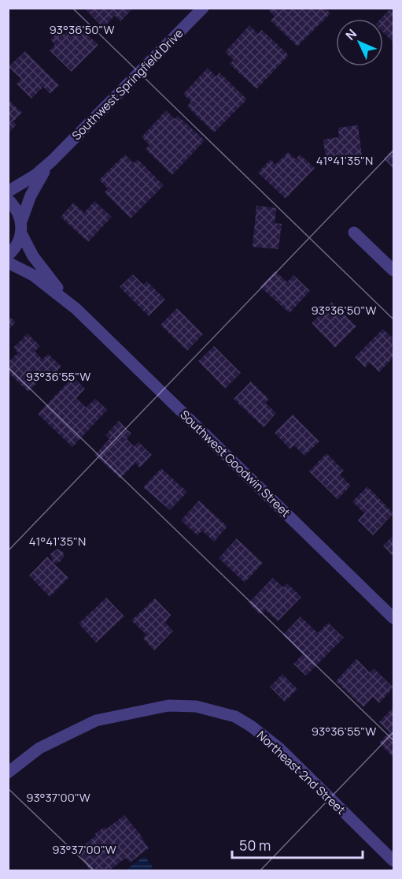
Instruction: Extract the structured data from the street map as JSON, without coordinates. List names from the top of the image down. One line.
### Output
{"streets":{"street":["Southwest Springfield Drive","Southwest Goodwin Street","Northeast 2nd Street"]},"scale_bar":"50 m","north":"top left","coordinates":["93°36'50\"W","41°41'35\"N","93°36'55\"W","93°37'00\"W"]}
